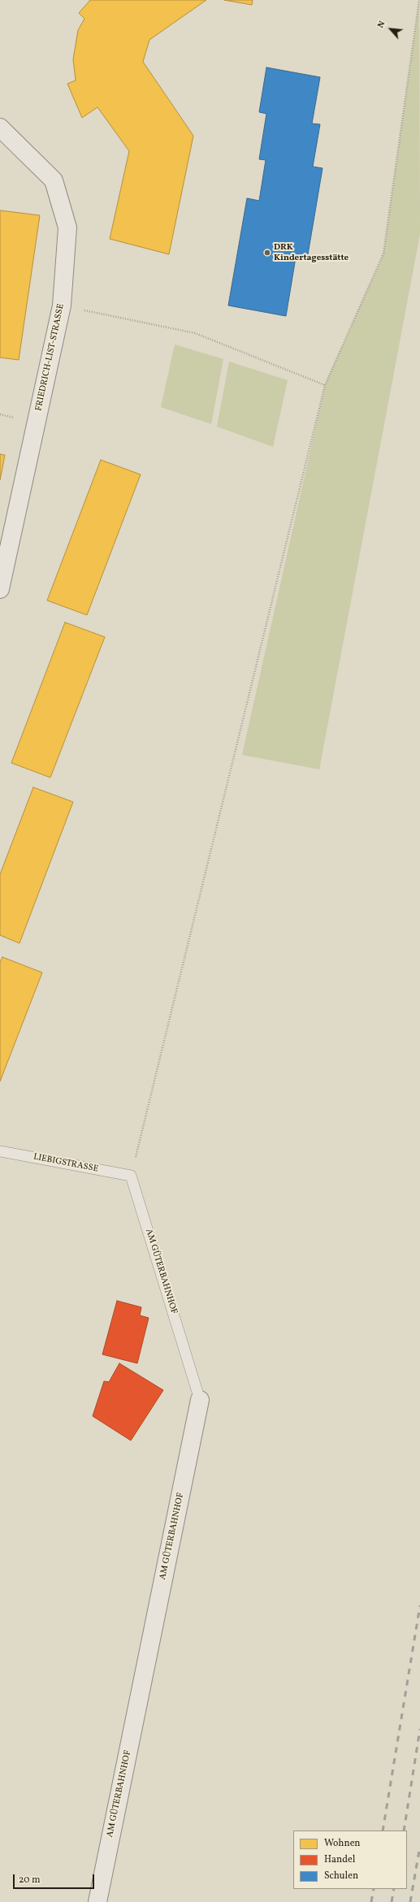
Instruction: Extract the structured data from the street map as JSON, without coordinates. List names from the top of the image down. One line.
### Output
{"streets":{"street":["FRIEDRICH-LIST-STRASSE","AM GÜTERBAHNHOF"],"lane":["LIEBIGSTRASSE"]},"crossings":[["LIEBIGSTRASSE","AM GÜTERBAHNHOF"]],"places":["DRK Kindertagesstätte"],"legend":["Wohnen","Handel","Schulen"],"scale_bar":"20 m","north":"top left"}
